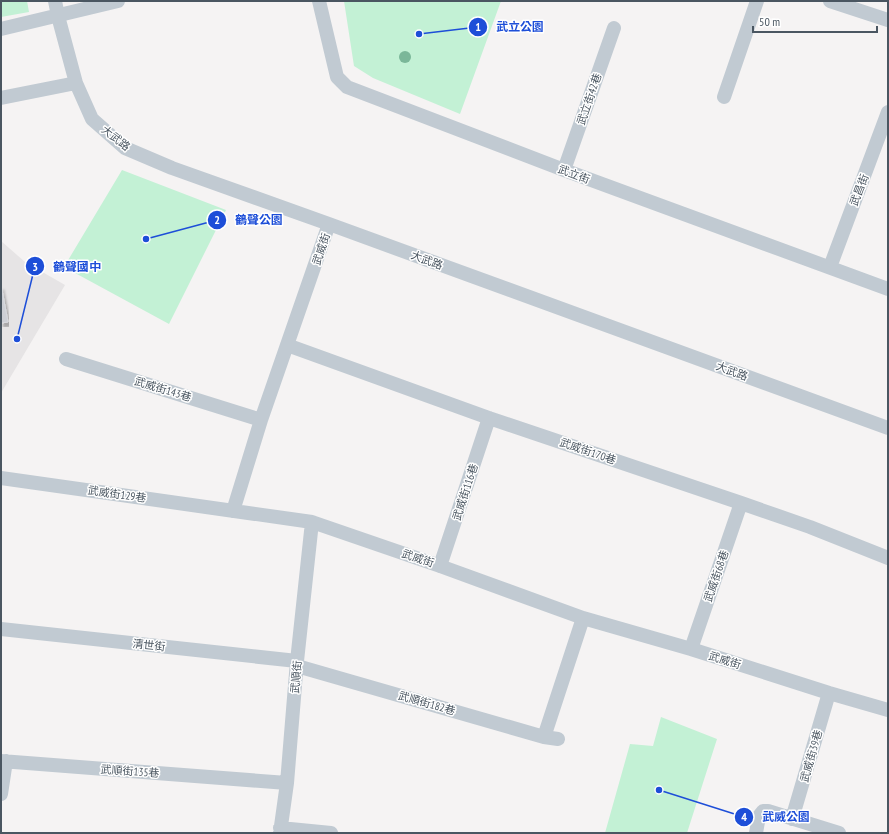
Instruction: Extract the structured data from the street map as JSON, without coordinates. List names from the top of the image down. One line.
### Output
{"streets":{"street":["武立街42巷","大武路","武立街","武昌街","武威街","武威街143巷","武威街170巷","武威街116巷","武威街129巷","武威街68巷","清世街","武順街","武順街182巷","武威街39巷","武順街135巷"]},"crossings":[["武立街42巷","武立街"],["大武路","武威街"],["武立街","武昌街"],["武威街","武威街143巷"],["武威街","武威街170巷"],["武威街","武威街116巷"],["武威街","武威街129巷"],["武威街","武威街68巷"],["武威街","武順街"],["武威街","武順街182巷"],["武威街","武威街39巷"],["武威街170巷","武威街116巷"],["武威街170巷","武威街68巷"],["清世街","武順街"],["清世街","武順街182巷"],["武順街","武順街182巷"],["武順街","武順街135巷"]],"places":["武立公園","鶴聲公園","鶴聲國中","武威公園"],"scale_bar":"50 m"}
